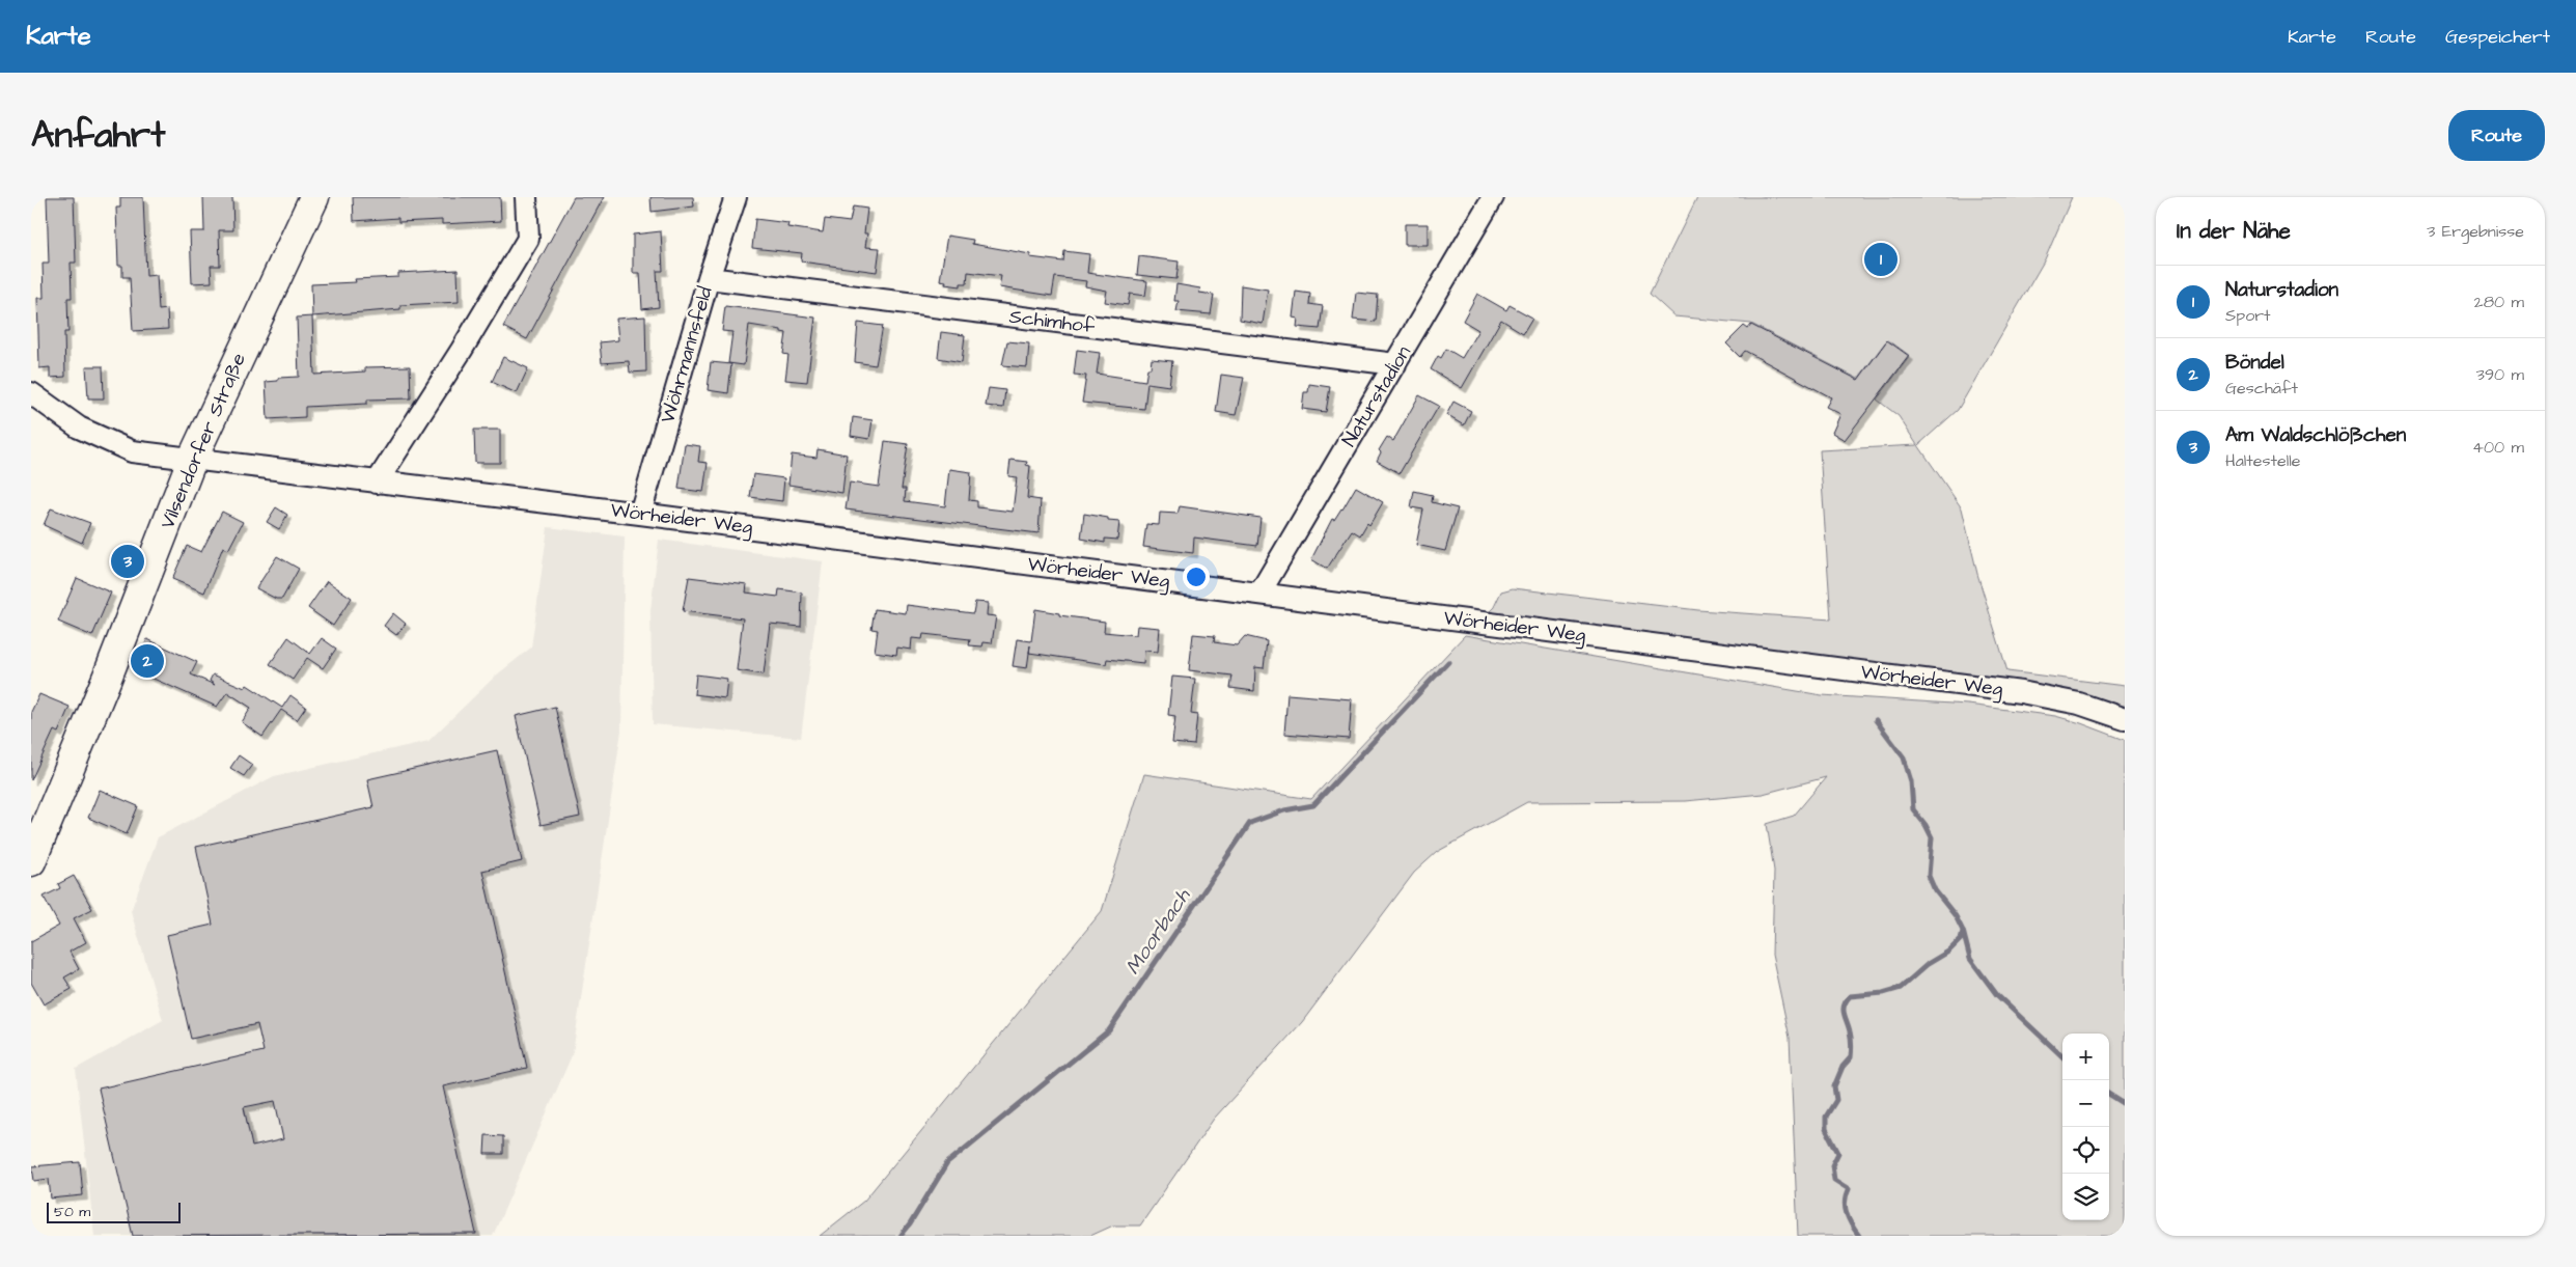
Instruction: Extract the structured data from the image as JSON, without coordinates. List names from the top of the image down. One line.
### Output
{"streets":{"main road":["Vilsendorfer Straße"],"street":["Schimhof","Wöhrmannsfeld","Naturstadion","Wörheider Weg"]},"crossings":[["Schimhof","Wöhrmannsfeld"],["Schimhof","Naturstadion"],["Wöhrmannsfeld","Wörheider Weg"],["Naturstadion","Wörheider Weg"],["Vilsendorfer Straße","Wörheider Weg"]],"water":["Moorbach"],"scale_bar":"50 m","page":{"header":"Karte","nav":["Karte","Route","Gespeichert"],"title":"Anfahrt","buttons":"Route","heading":["In der Nähe","3 Ergebnisse"],"pins":["1","3","2"],"list":[{"mark":"1","name":"Naturstadion","note":"Sport","value":"280 m"},{"mark":"2","name":"Böndel","note":"Geschäft","value":"390 m"},{"mark":"3","name":"Am Waldschlößchen","note":"Haltestelle","value":"400 m"}],"map_buttons":["+","−"],"scale":"50 m"}}
